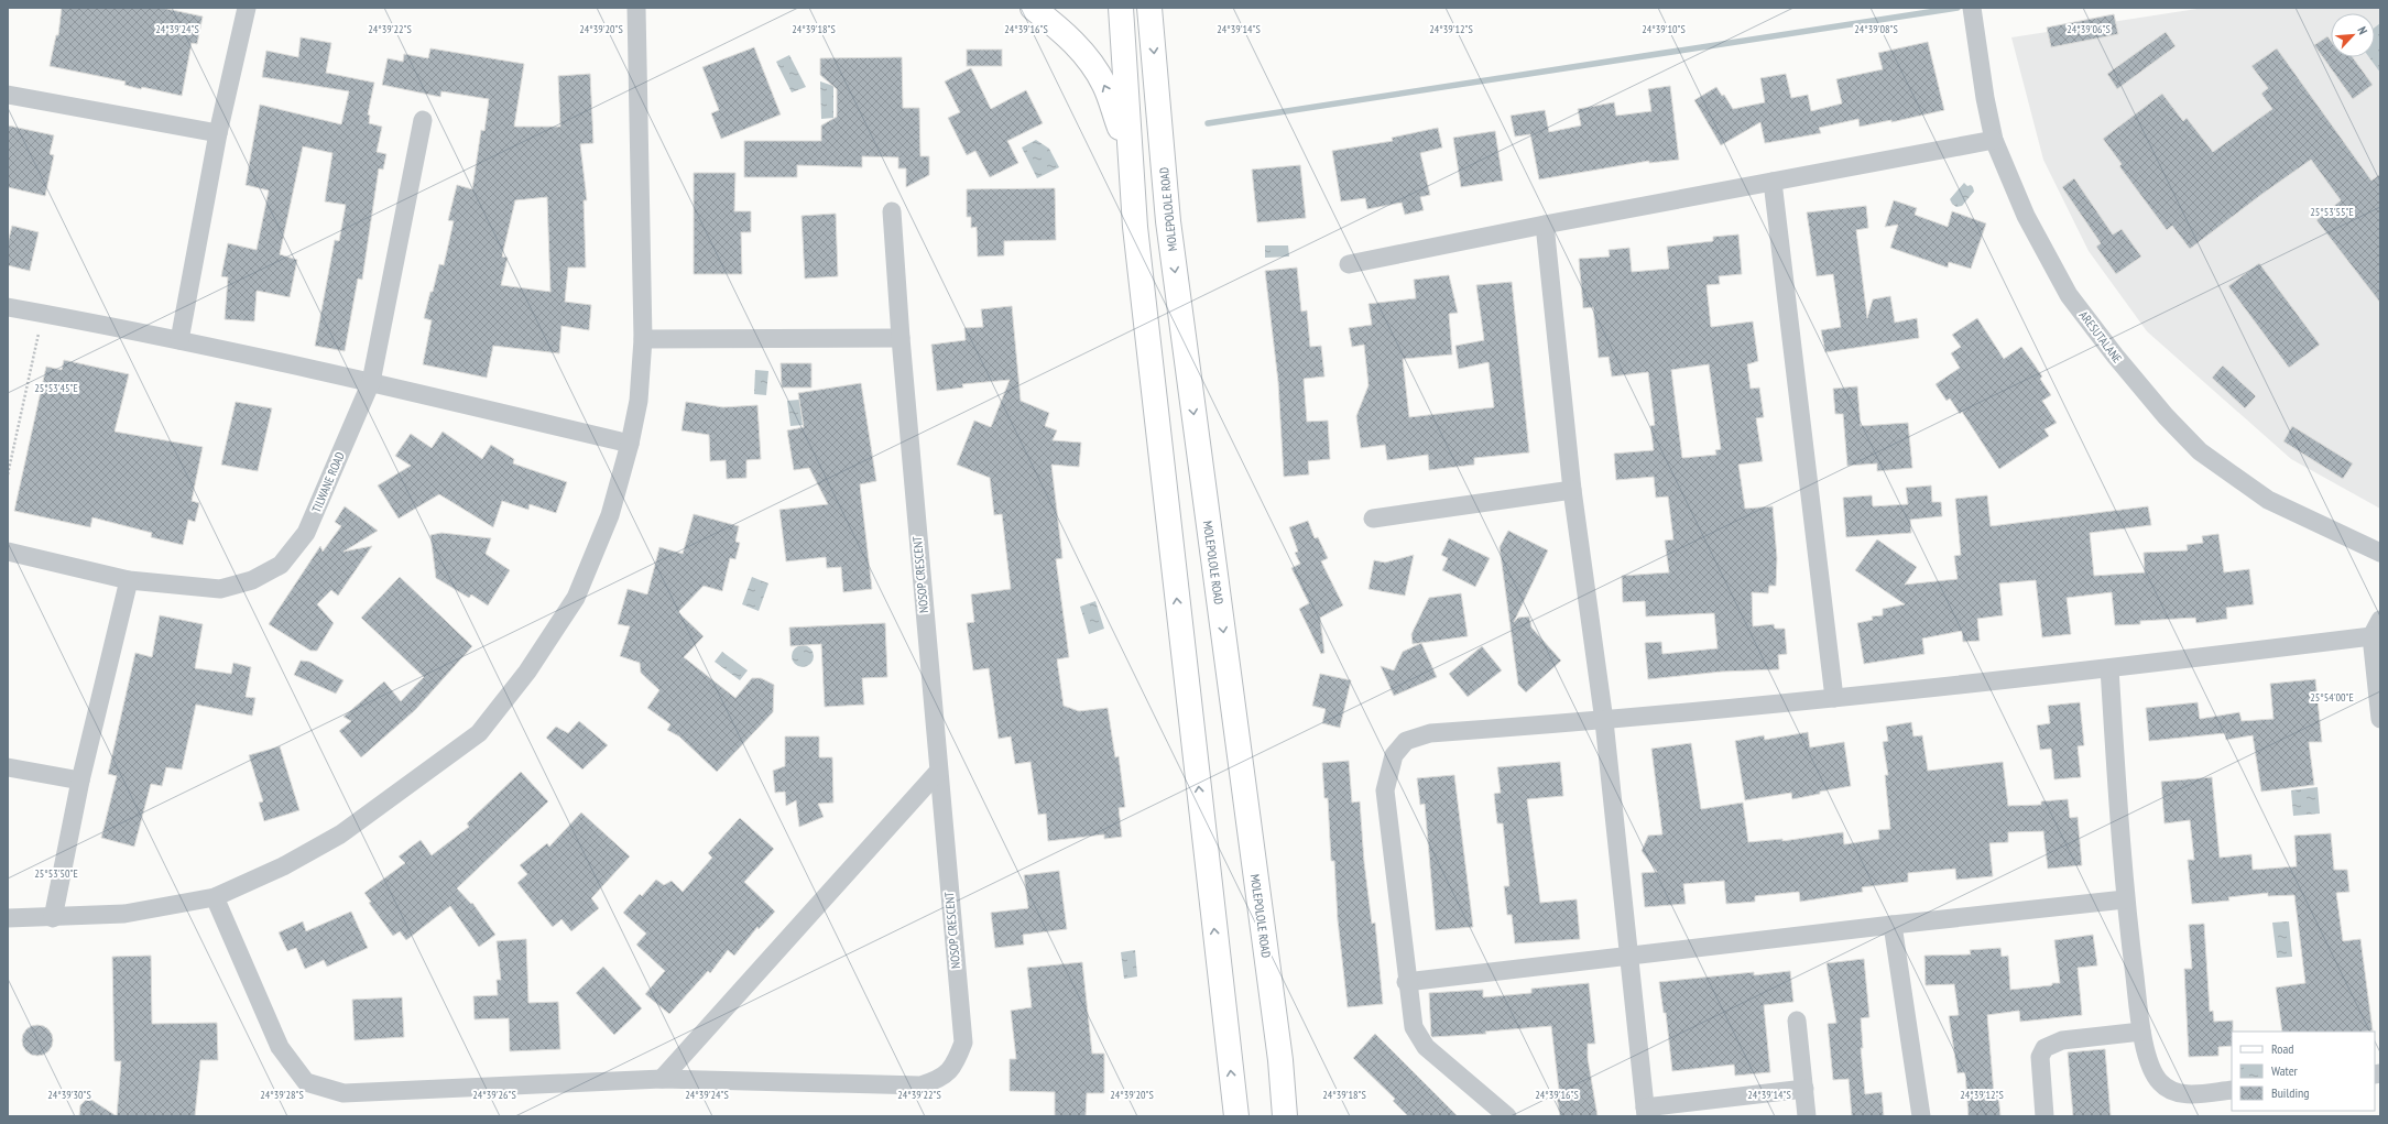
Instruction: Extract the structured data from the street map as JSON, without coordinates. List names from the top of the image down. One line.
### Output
{"streets":{"main road":["MOLEPOLOLE ROAD"],"street":["ARESUTALANE","TILWANE ROAD","NOSOP CRESCENT"]},"legend":["Road","Water","Building"],"north":"top right","coordinates":["24°39'18\"S","24°39'16\"S","24°39'14\"S","24°39'12\"S","24°39'10\"S","24°39'24\"S","24°39'22\"S","24°39'20\"S","24°39'06\"S","24°39'08\"S","25°53'55\"E","25°53'45\"E","25°54'00\"E","25°53'50\"E","24°39'30\"S","24°39'28\"S","24°39'26\"S"]}
